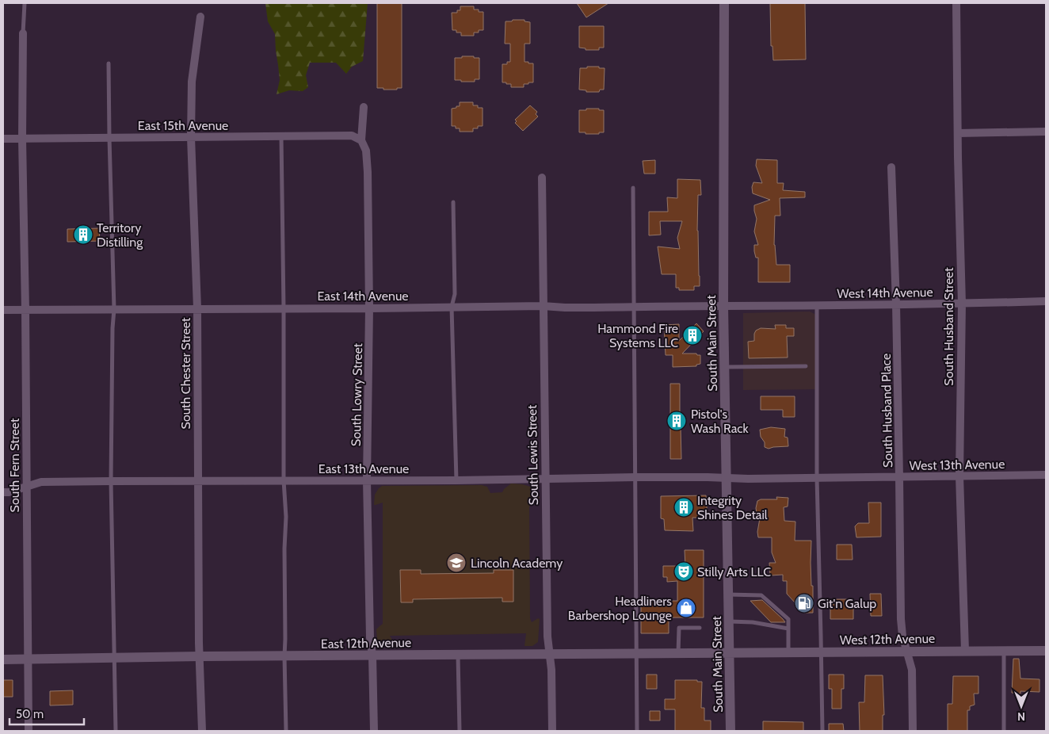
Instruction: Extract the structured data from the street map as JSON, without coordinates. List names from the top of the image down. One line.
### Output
{"streets":{"main road":["South Main Street","West 12th Avenue","East 12th Avenue"],"street":["East 15th Avenue","West 14th Avenue","East 14th Avenue","South Husband Street","South Chester Street","South Lowry Street","South Husband Place","South Lewis Street","West 13th Avenue","South Fern Street","East 13th Avenue"]},"crossings":[["East 15th Avenue","South Chester Street"],["East 15th Avenue","South Lowry Street"],["East 15th Avenue","South Fern Street"],["West 14th Avenue","East 14th Avenue"],["West 14th Avenue","South Husband Street"],["West 14th Avenue","South Main Street"],["West 14th Avenue","South Husband Place"],["East 14th Avenue","South Main Street"],["East 14th Avenue","South Chester Street"],["East 14th Avenue","South Lowry Street"],["East 14th Avenue","South Lewis Street"],["East 14th Avenue","South Fern Street"],["South Husband Street","West 13th Avenue"],["South Husband Street","West 12th Avenue"],["South Main Street","West 13th Avenue"],["South Main Street","East 13th Avenue"],["South Main Street","West 12th Avenue"],["South Main Street","East 12th Avenue"],["South Chester Street","East 13th Avenue"],["South Chester Street","East 12th Avenue"],["South Lowry Street","East 13th Avenue"],["South Lowry Street","East 12th Avenue"],["South Husband Place","West 13th Avenue"],["South Husband Place","West 12th Avenue"],["South Lewis Street","East 13th Avenue"],["South Lewis Street","East 12th Avenue"],["West 13th Avenue","East 13th Avenue"],["South Fern Street","East 13th Avenue"],["South Fern Street","East 12th Avenue"],["West 12th Avenue","East 12th Avenue"]],"places":{"building":["Territory Distilling","Hammond Fire Systems LLC","Pistol's Wash Rack","Integrity Shines Detail"],"school or university":["Lincoln Academy"],"theatre":["Stilly Arts LLC"],"fuel station":["Git'n Galup"],"shop":["Headliners Barbershop Lounge"]},"scale_bar":"50 m","north":"bottom"}
